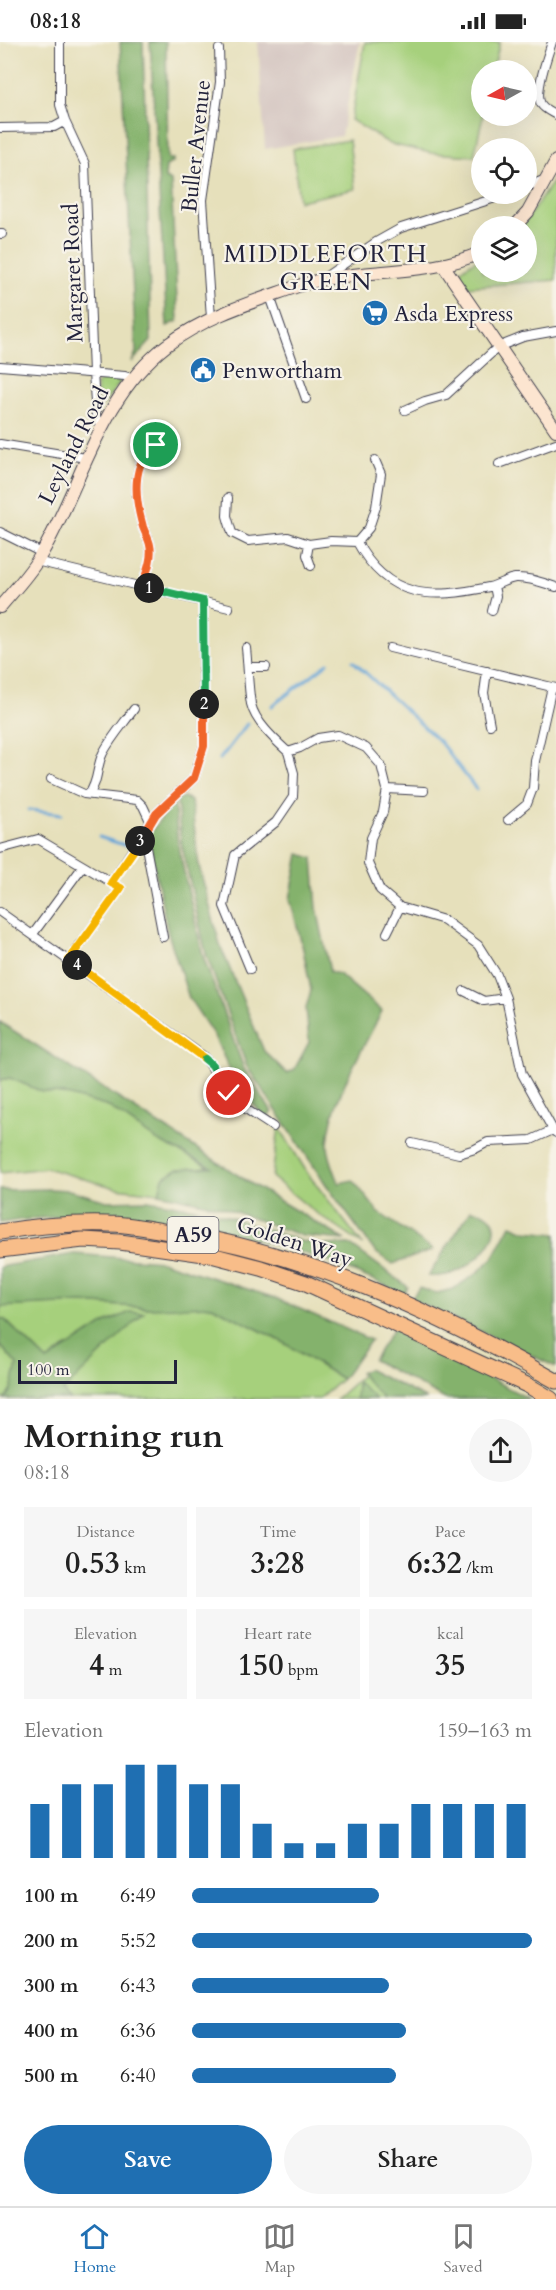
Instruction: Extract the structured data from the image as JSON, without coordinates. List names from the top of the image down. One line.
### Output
{"streets":{"highway":["A59","Golden Way"],"main road":["Leyland Road"],"street":["Buller Avenue","Margaret Road"]},"crossings":[["Buller Avenue","Leyland Road"],["Margaret Road","Leyland Road"]],"districts":["MIDDLEFORTH GREEN"],"places":{"supermarket":["Asda Express"],"public building":["Penwortham"]},"scale_bar":"100 m","north":"left","page":{"status":"08:18","pins":["1","2","3","4"],"scale":"100 m","heading":["Morning run","08:18"],"stats":[["Distance","0.53 km"],["Time","3:28"],["Pace","6:32 /km"],["Elevation","4 m"],["Heart rate","150 bpm"],["kcal","35"]],"chart":["Elevation","159–163 m"],"list":[{"name":"100 m","note":"6:49"},{"name":"200 m","note":"5:52"},{"name":"300 m","note":"6:43"},{"name":"400 m","note":"6:36"},{"name":"500 m","note":"6:40"}],"buttons":["Save","Share"],"tabs":["Home","Map","Saved"]}}
